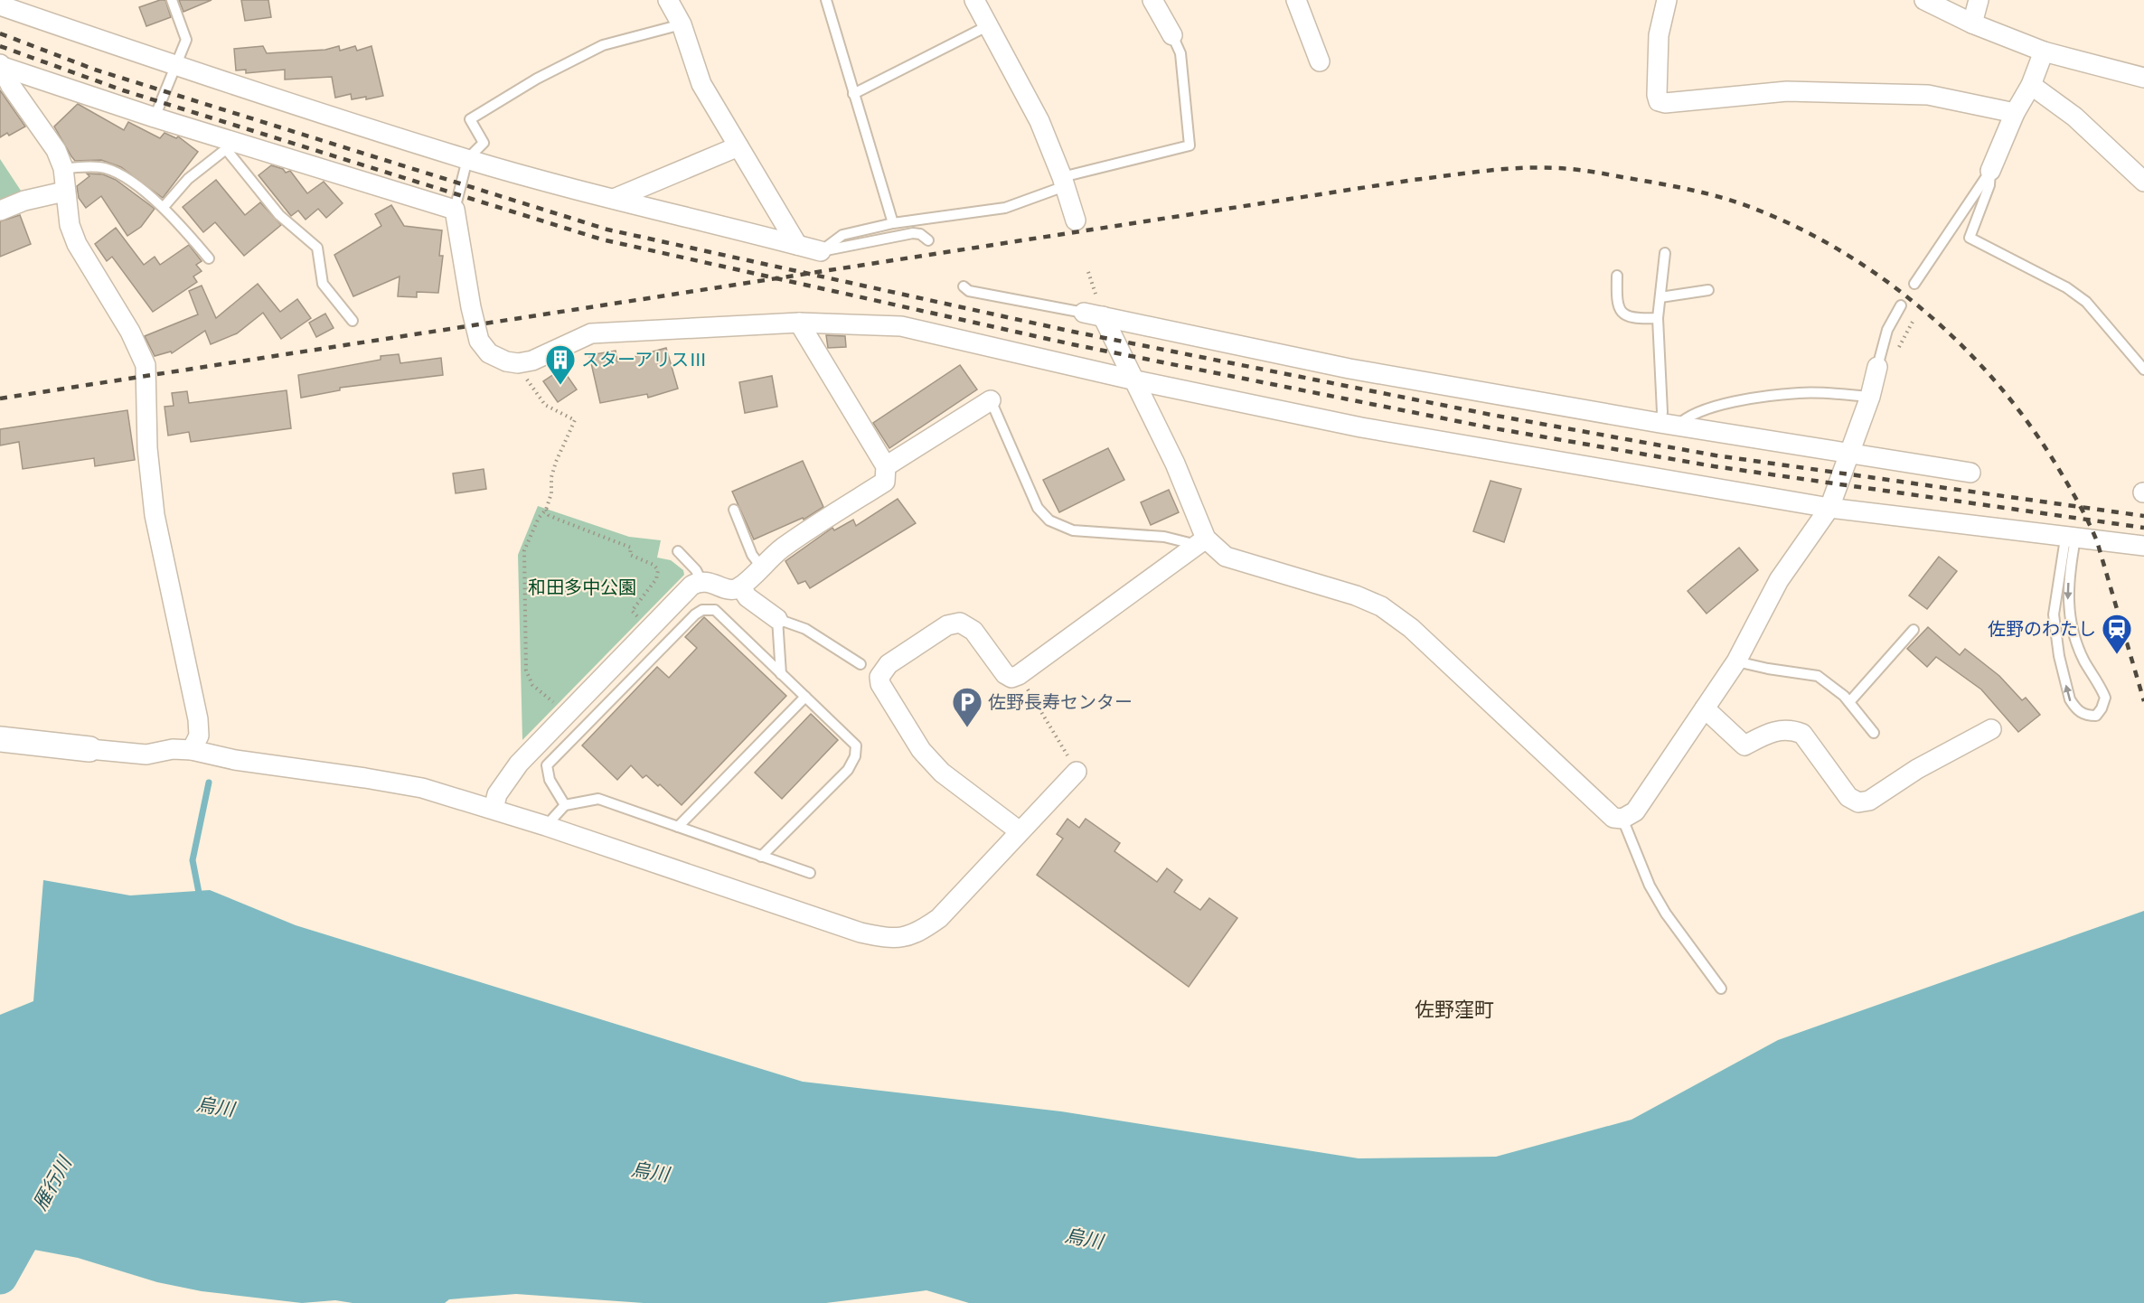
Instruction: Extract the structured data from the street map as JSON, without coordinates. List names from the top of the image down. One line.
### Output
{"districts":["佐野窪町"],"water":["烏川","雁行川"],"parks":["和田多中公園"],"places":{"building":["スターアリスⅢ"],"station":["佐野のわたし"],"parking":["佐野長寿センター"]}}
